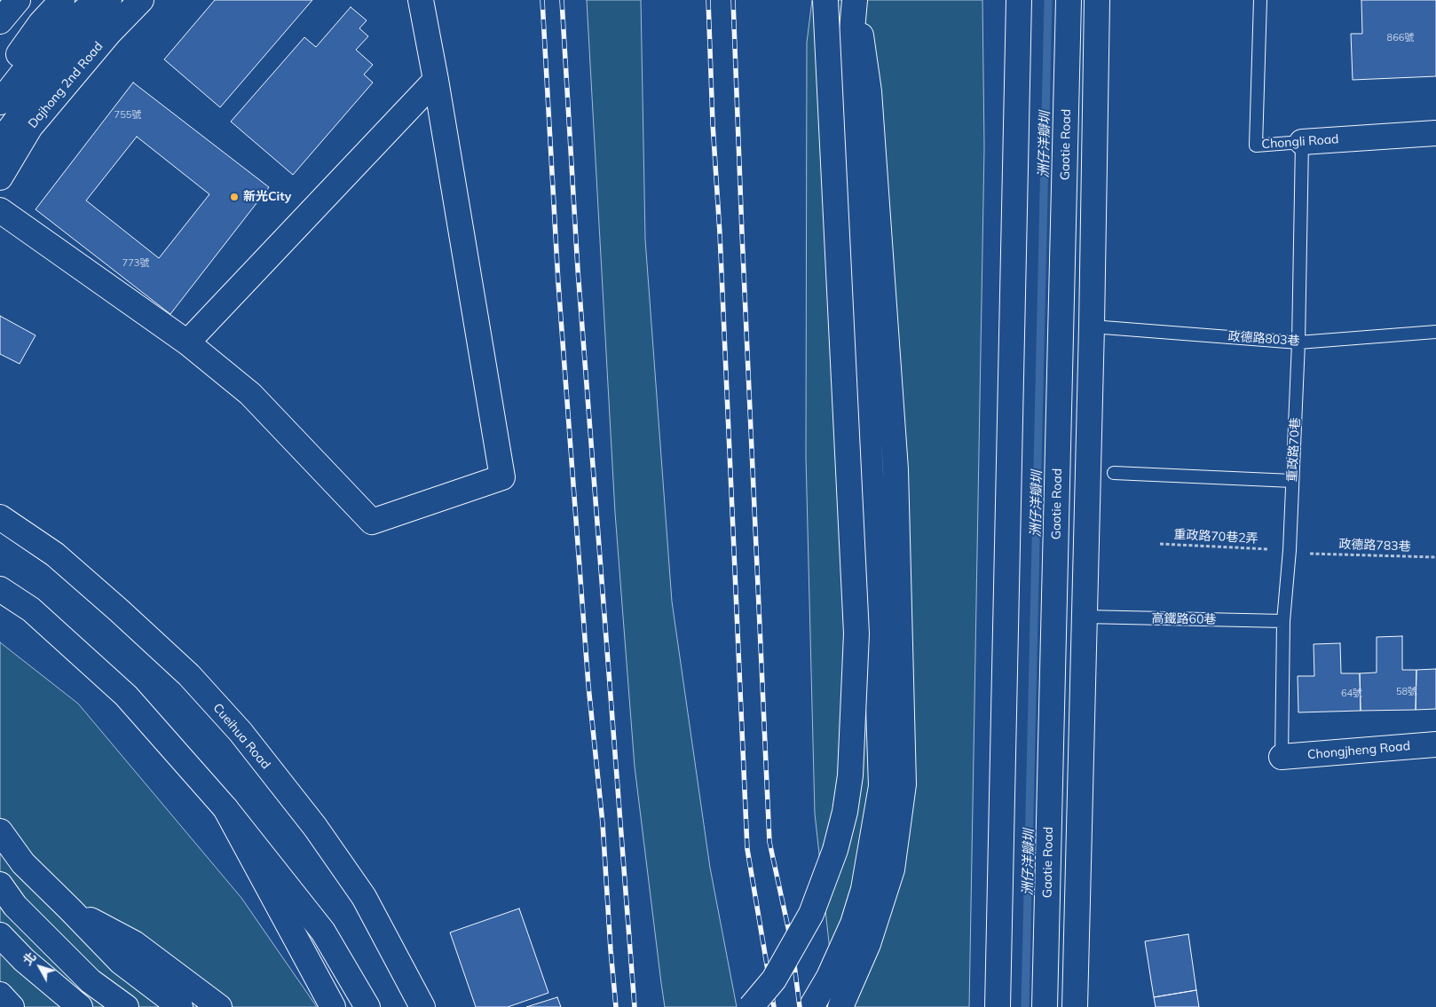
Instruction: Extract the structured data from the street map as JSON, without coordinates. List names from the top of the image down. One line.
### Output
{"streets":{"main road":["Dajhong 2nd Road","Chongli Road","Gaotie Road","Cueihua Road","Chongjheng Road"],"lane":["政德路803巷","重政路70巷","高鐵路60巷"],"path":["重政路70巷2弄","政德路783巷"]},"crossings":[["Chongli Road","重政路70巷"],["政德路803巷","重政路70巷"],["重政路70巷","高鐵路60巷"],["重政路70巷","Chongjheng Road"]],"water":["洲仔洋瓣圳"],"places":["新光City"],"house_numbers":["866號","755號","773號","58號","64號"],"north":"top left"}
